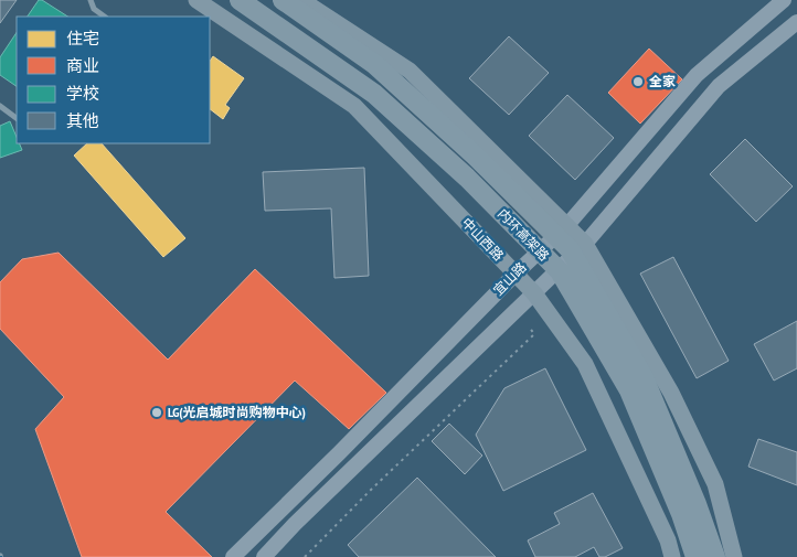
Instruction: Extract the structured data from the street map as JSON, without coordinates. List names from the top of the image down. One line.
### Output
{"streets":{"highway":["内环高架路"],"main road":["中山西路","宜山路"]},"crossings":[["中山西路","宜山路"]],"places":["全家","LG(光启城时尚购物中心)"],"legend":["住宅","商业","学校","其他"]}
